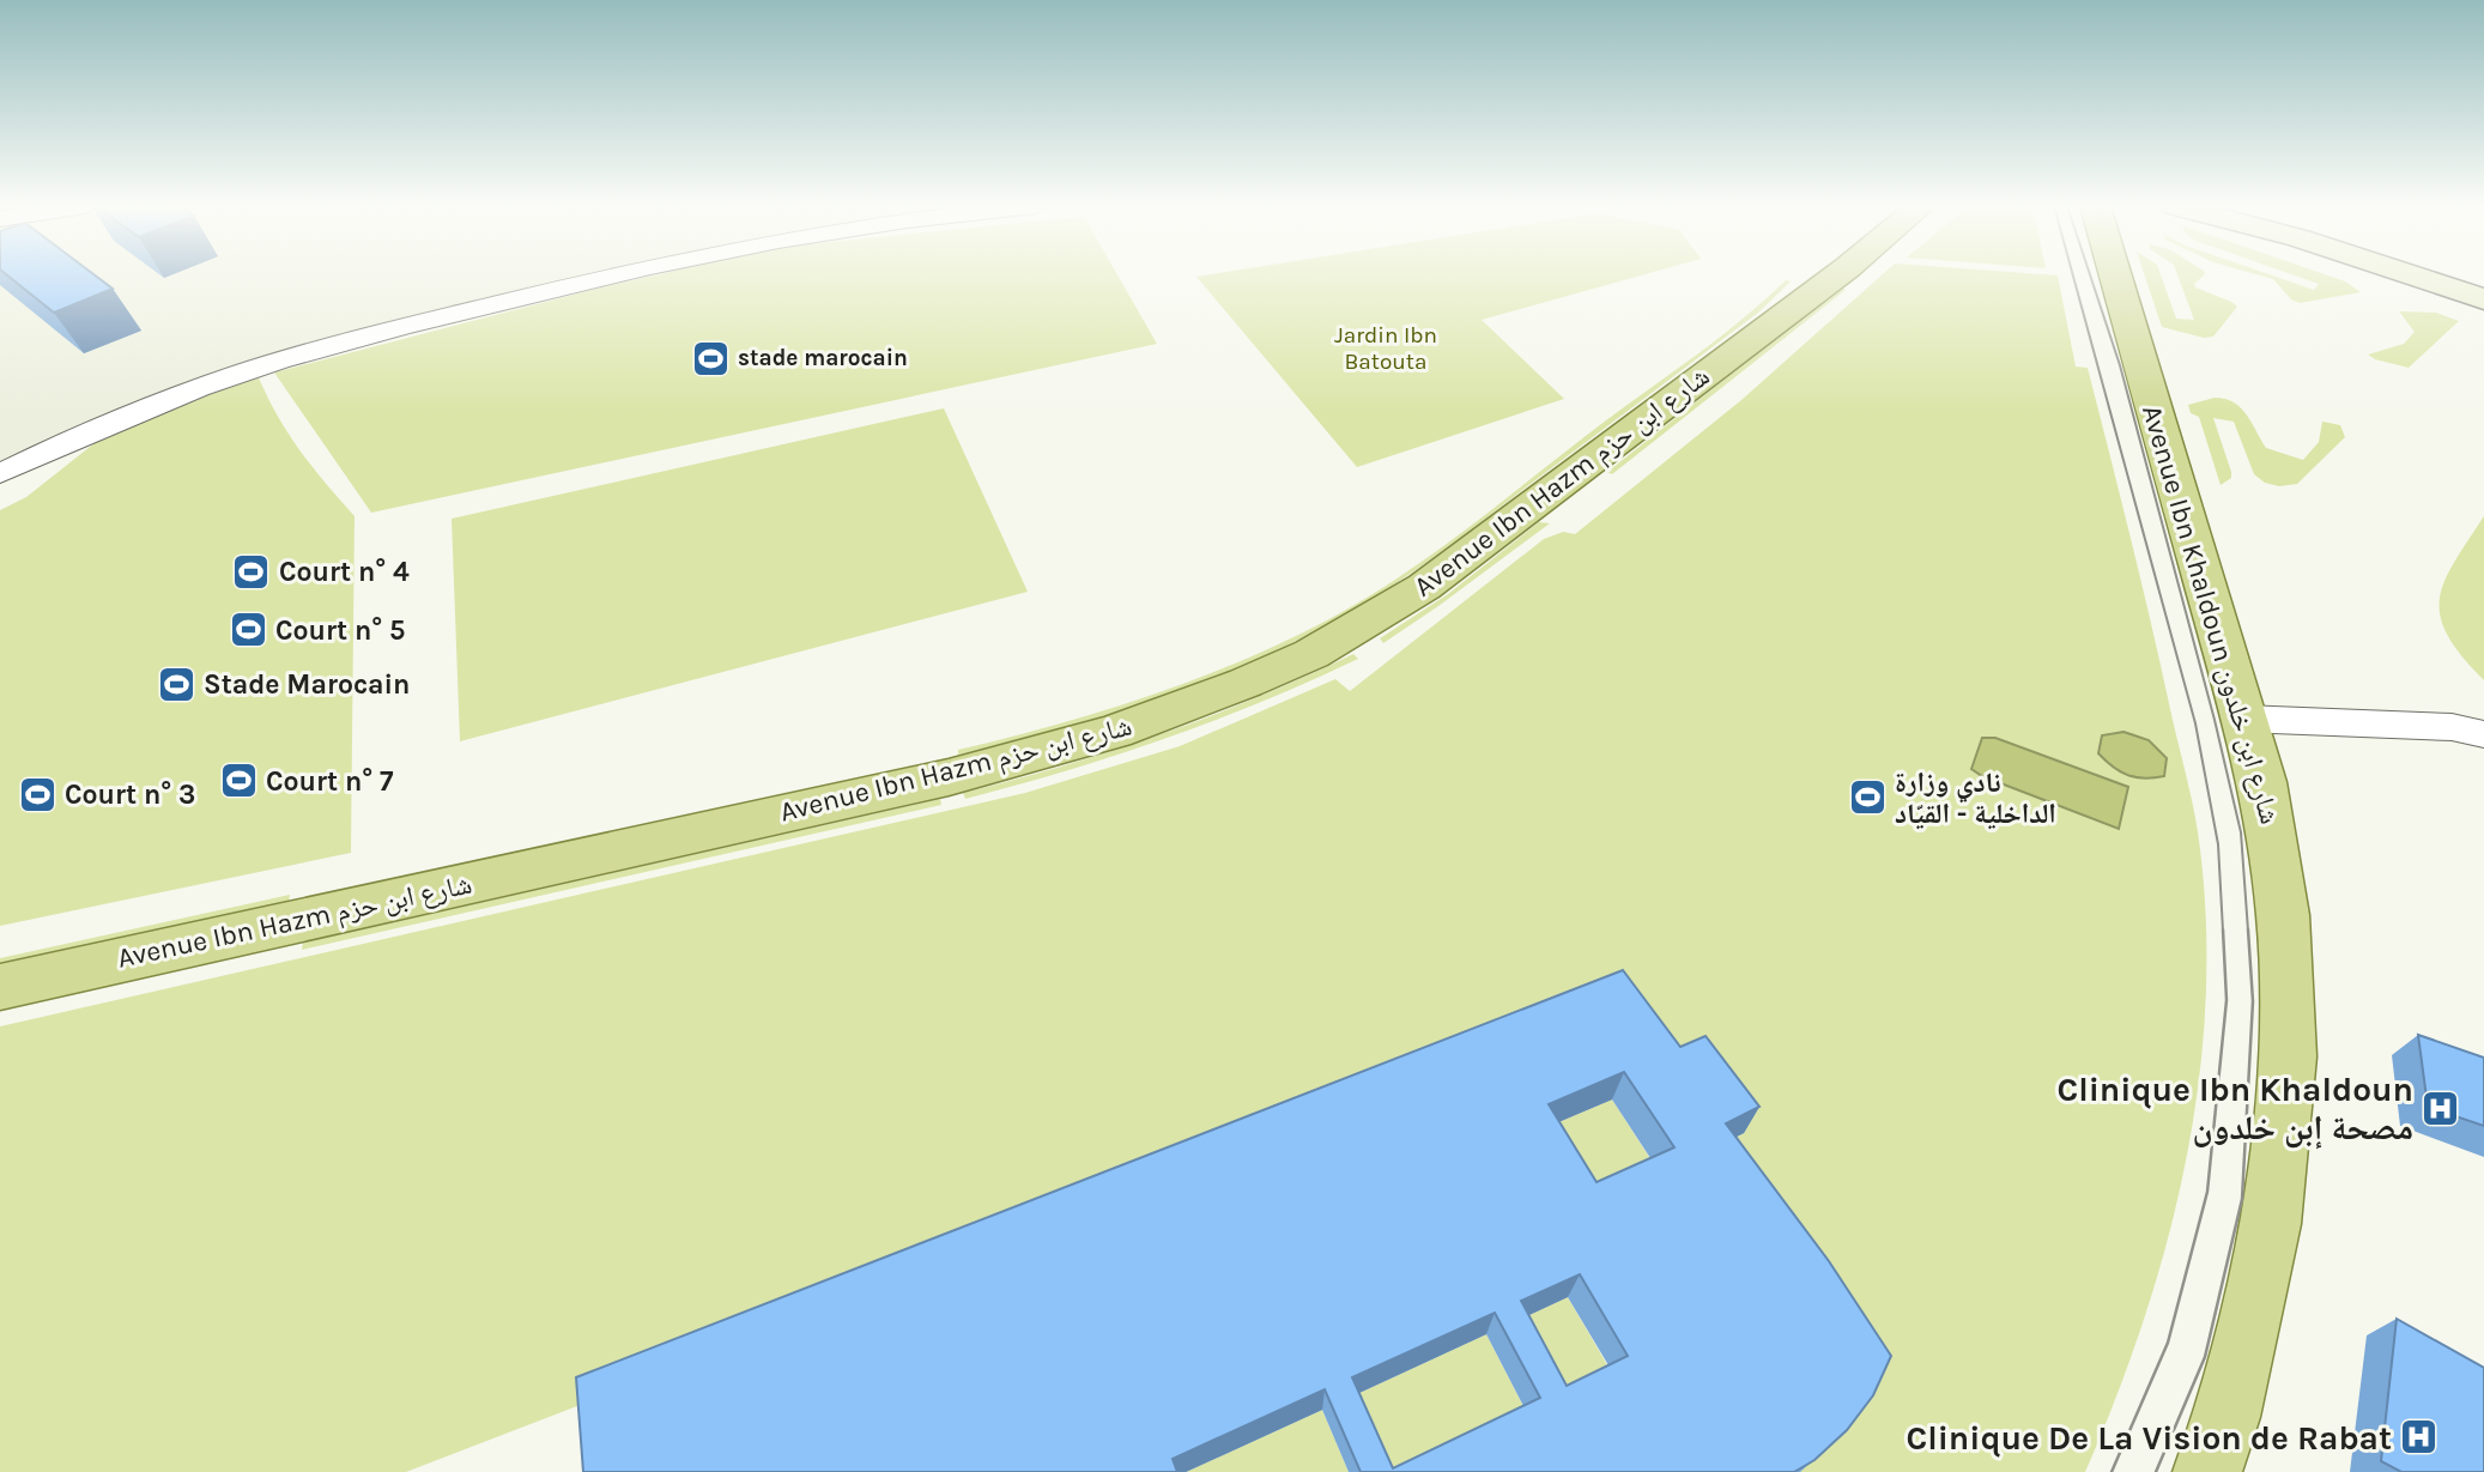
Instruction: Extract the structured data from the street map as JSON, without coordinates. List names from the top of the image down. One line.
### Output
{"streets":{"main road":["Avenue Ibn Hazm شارع ابن حزم","Avenue Ibn Khaldoun شارع ابن خلدون"]},"parks":["Jardin Ibn Batouta"],"places":{"sports":["stade marocain","Court n° 4","Court n° 5","Stade Marocain","Court n° 7","Court n° 3","نادي وزارة الداخلية - القيّاد"],"hospital":["Clinique Ibn Khaldoun مصحة إبن خلدون","Clinique De La Vision de Rabat"]}}
